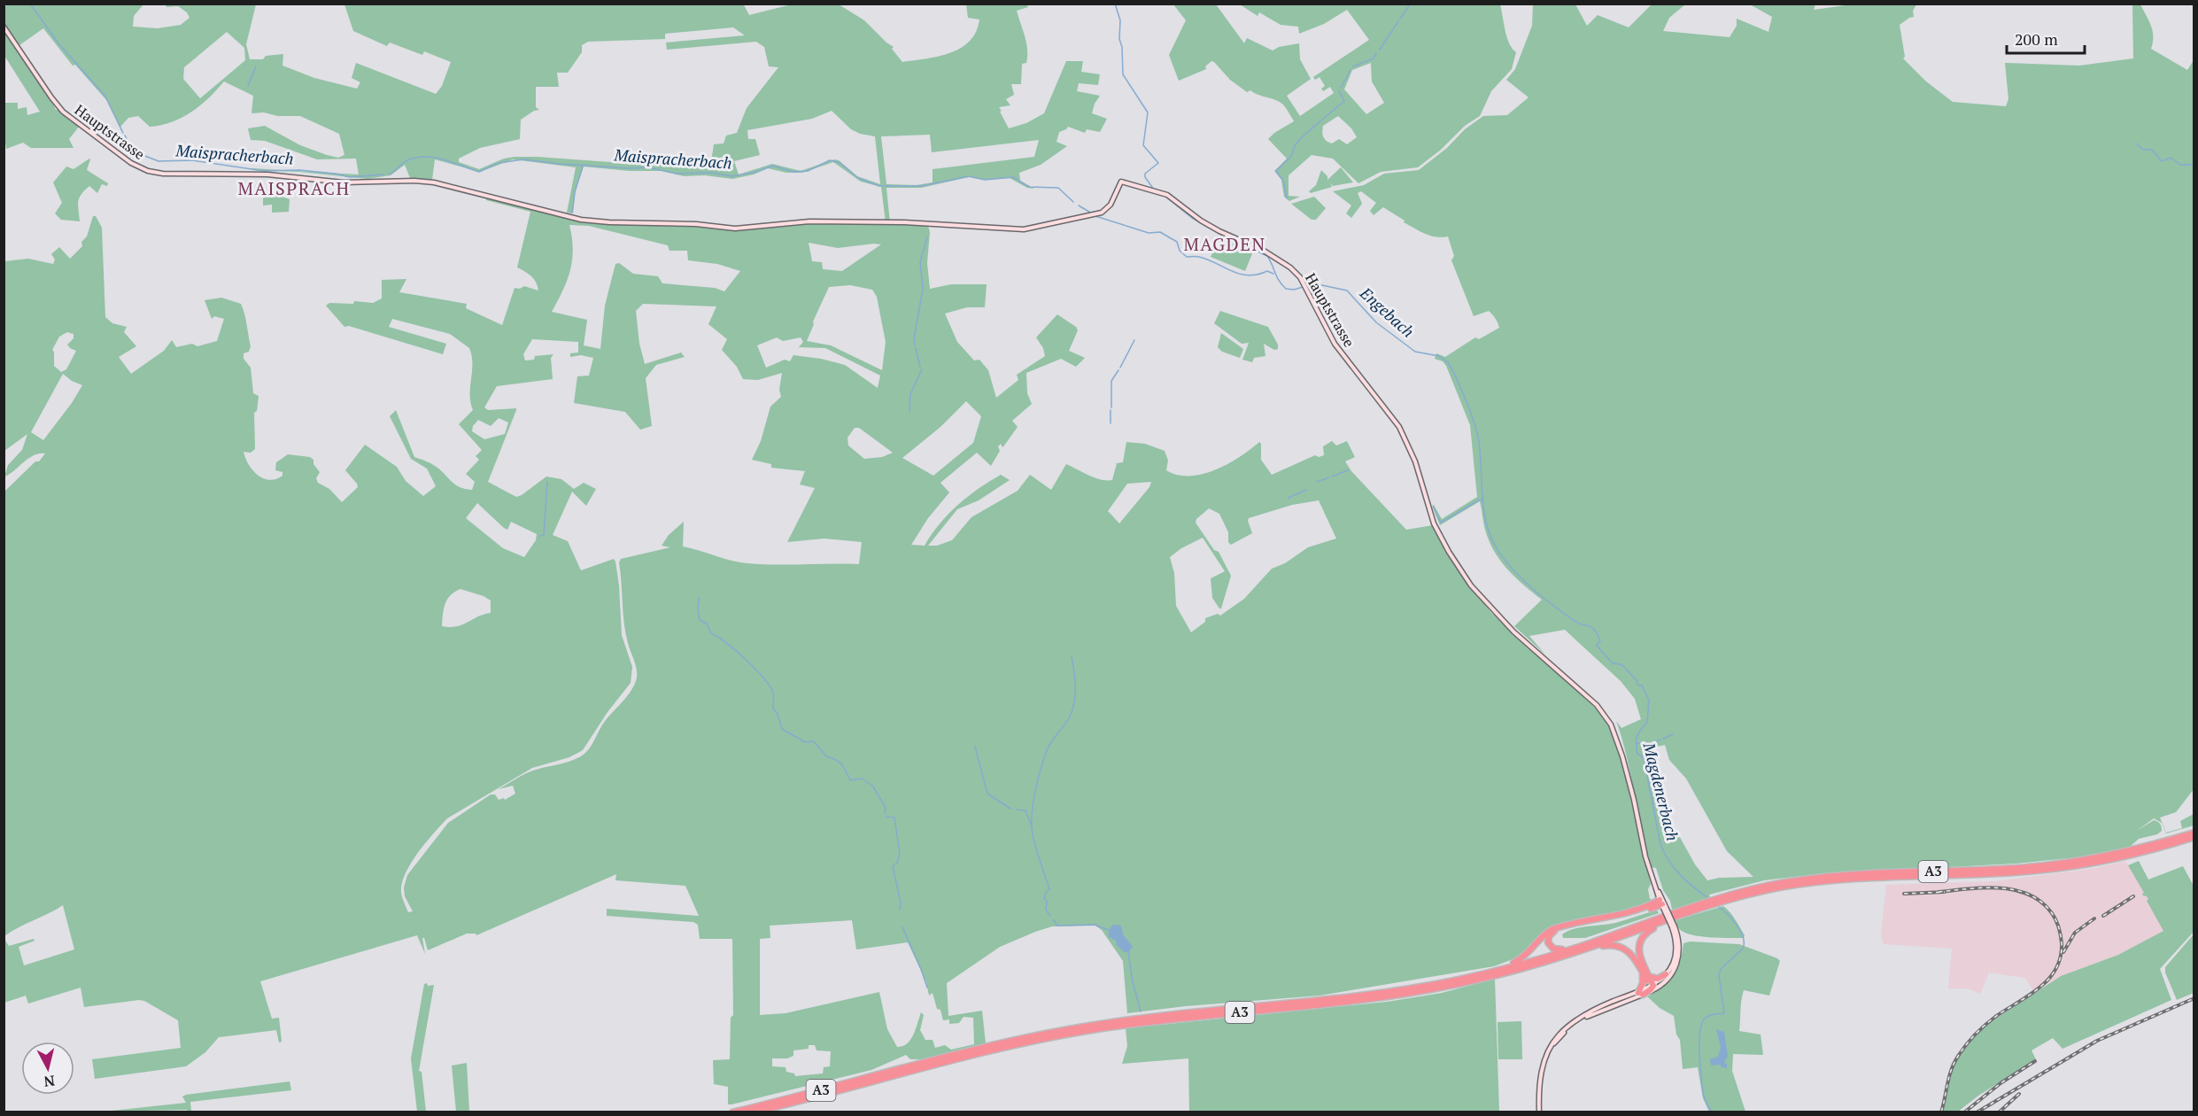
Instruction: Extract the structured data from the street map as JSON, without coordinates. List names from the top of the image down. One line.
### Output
{"streets":{"highway":["A3"],"main road":["Hauptstrasse"]},"districts":["MAISPRACH","MAGDEN"],"water":["Maispracherbach","Engebach","Magdenerbach"],"scale_bar":"200 m","north":"bottom"}
